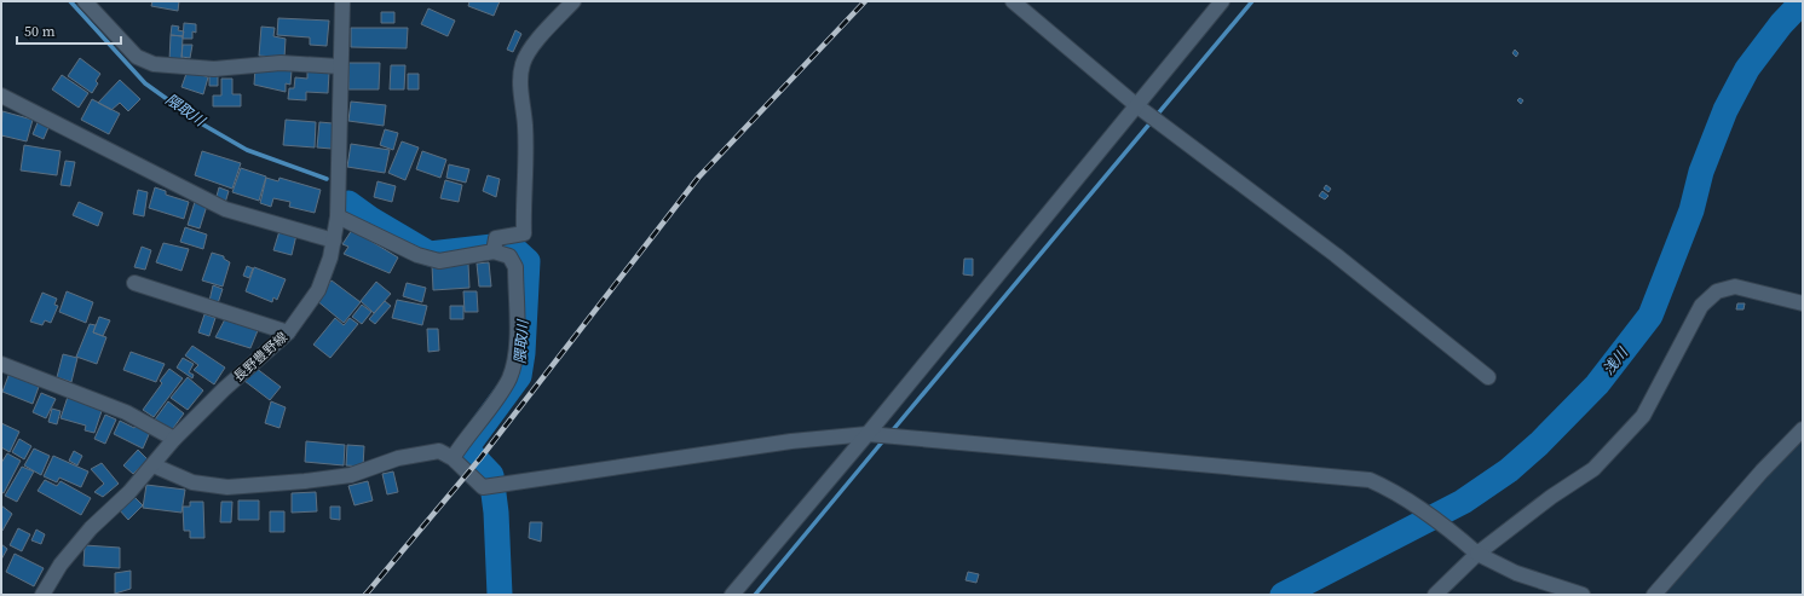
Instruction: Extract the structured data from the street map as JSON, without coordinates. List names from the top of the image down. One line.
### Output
{"streets":{"street":["長野豊野線"]},"water":["隈取川","浅川"],"scale_bar":"50 m"}
